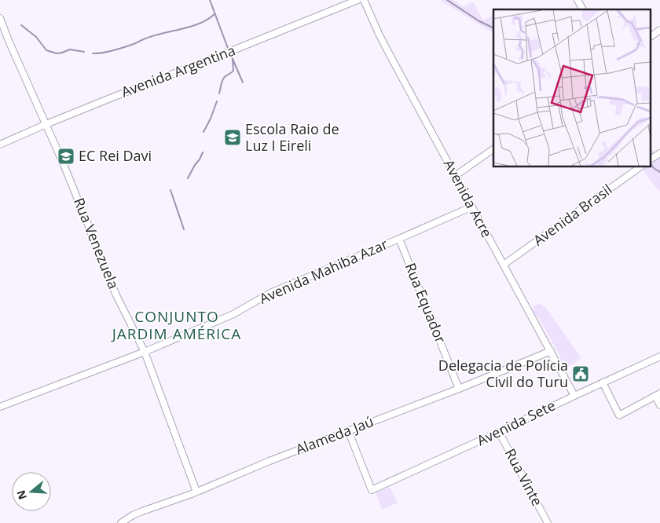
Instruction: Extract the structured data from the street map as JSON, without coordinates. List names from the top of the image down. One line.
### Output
{"streets":{"street":["Avenida Argentina","Avenida Acre","Avenida Brasil","Rua Venezuela","Avenida Mahiba Azar","Rua Equador","Avenida Sete","Alameda Jaú","Rua Vinte"]},"crossings":[["Avenida Argentina","Rua Venezuela"],["Avenida Acre","Avenida Brasil"],["Avenida Acre","Avenida Mahiba Azar"],["Avenida Acre","Avenida Sete"],["Avenida Acre","Alameda Jaú"],["Rua Venezuela","Avenida Mahiba Azar"],["Rua Venezuela","Alameda Jaú"],["Avenida Mahiba Azar","Rua Equador"],["Rua Equador","Alameda Jaú"],["Avenida Sete","Alameda Jaú"],["Avenida Sete","Rua Vinte"]],"districts":["CONJUNTO JARDIM AMÉRICA"],"places":{"school or university":["Escola Raio de Luz I Eireli","EC Rei Davi"],"public building":["Delegacia de Polícia Civil do Turu"]},"north":"left"}
